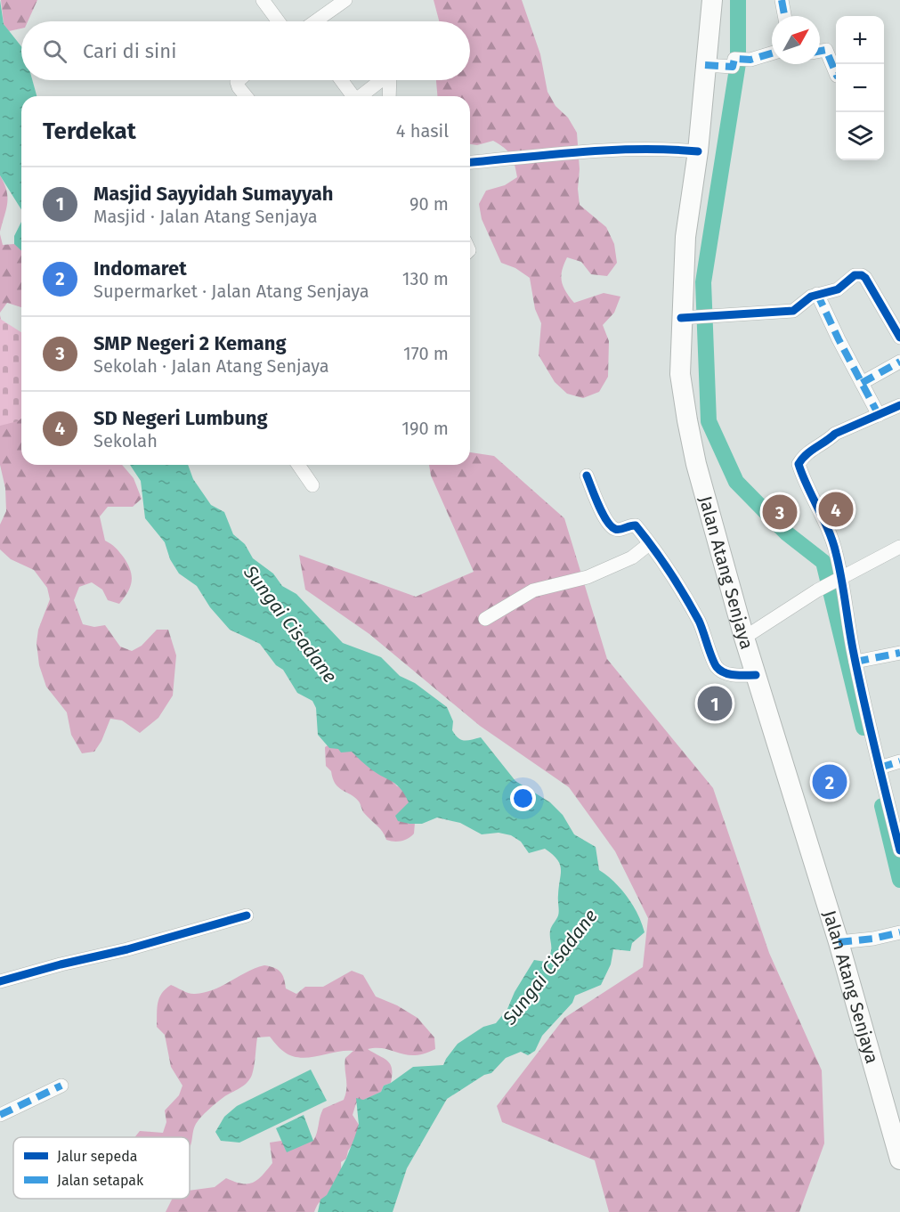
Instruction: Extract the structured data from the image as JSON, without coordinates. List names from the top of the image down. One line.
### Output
{"streets":{"main road":["Jalan Atang Senjaya"]},"water":["Sungai Cisadane"],"legend":["Jalur sepeda","Jalan setapak"],"north":"top right","page":{"map_buttons":["+","−"],"search":"Cari di sini","heading":["Terdekat","4 hasil"],"list":[{"mark":"1","name":"Masjid Sayyidah Sumayyah","note":"Masjid · Jalan Atang Senjaya","value":"90 m"},{"mark":"2","name":"Indomaret","note":"Supermarket · Jalan Atang Senjaya","value":"130 m"},{"mark":"3","name":"SMP Negeri 2 Kemang","note":"Sekolah · Jalan Atang Senjaya","value":"170 m"},{"mark":"4","name":"SD Negeri Lumbung","note":"Sekolah","value":"190 m"}],"pins":["4","3","1","2"]}}
